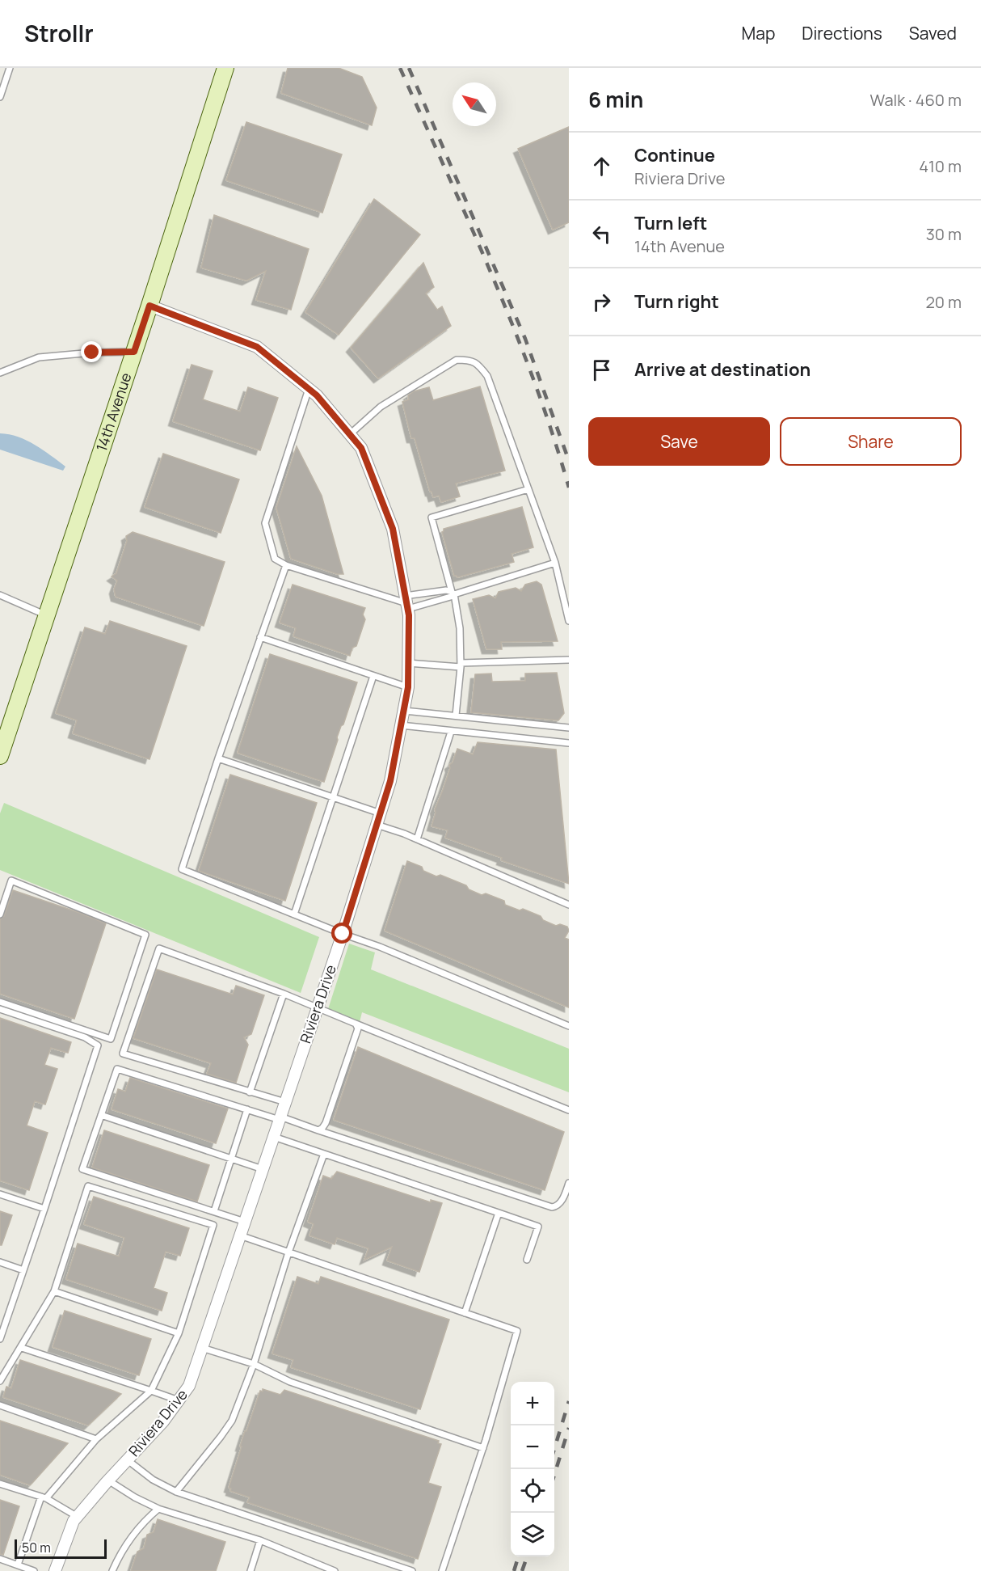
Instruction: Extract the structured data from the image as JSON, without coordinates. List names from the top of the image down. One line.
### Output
{"streets":{"main road":["14th Avenue"],"street":["Riviera Drive"]},"crossings":[["14th Avenue","Riviera Drive"]],"scale_bar":"50 m","north":"top left","page":{"header":"Strollr","nav":["Map","Directions","Saved"],"heading":["6 min","Walk · 460 m"],"list":[["Continue","Riviera Drive","410 m"],["Turn left","14th Avenue","30 m"],["Turn right","20 m"],"Arrive at destination"],"buttons":["Save","Share"],"map_buttons":["+","−"],"scale":"50 m"}}
